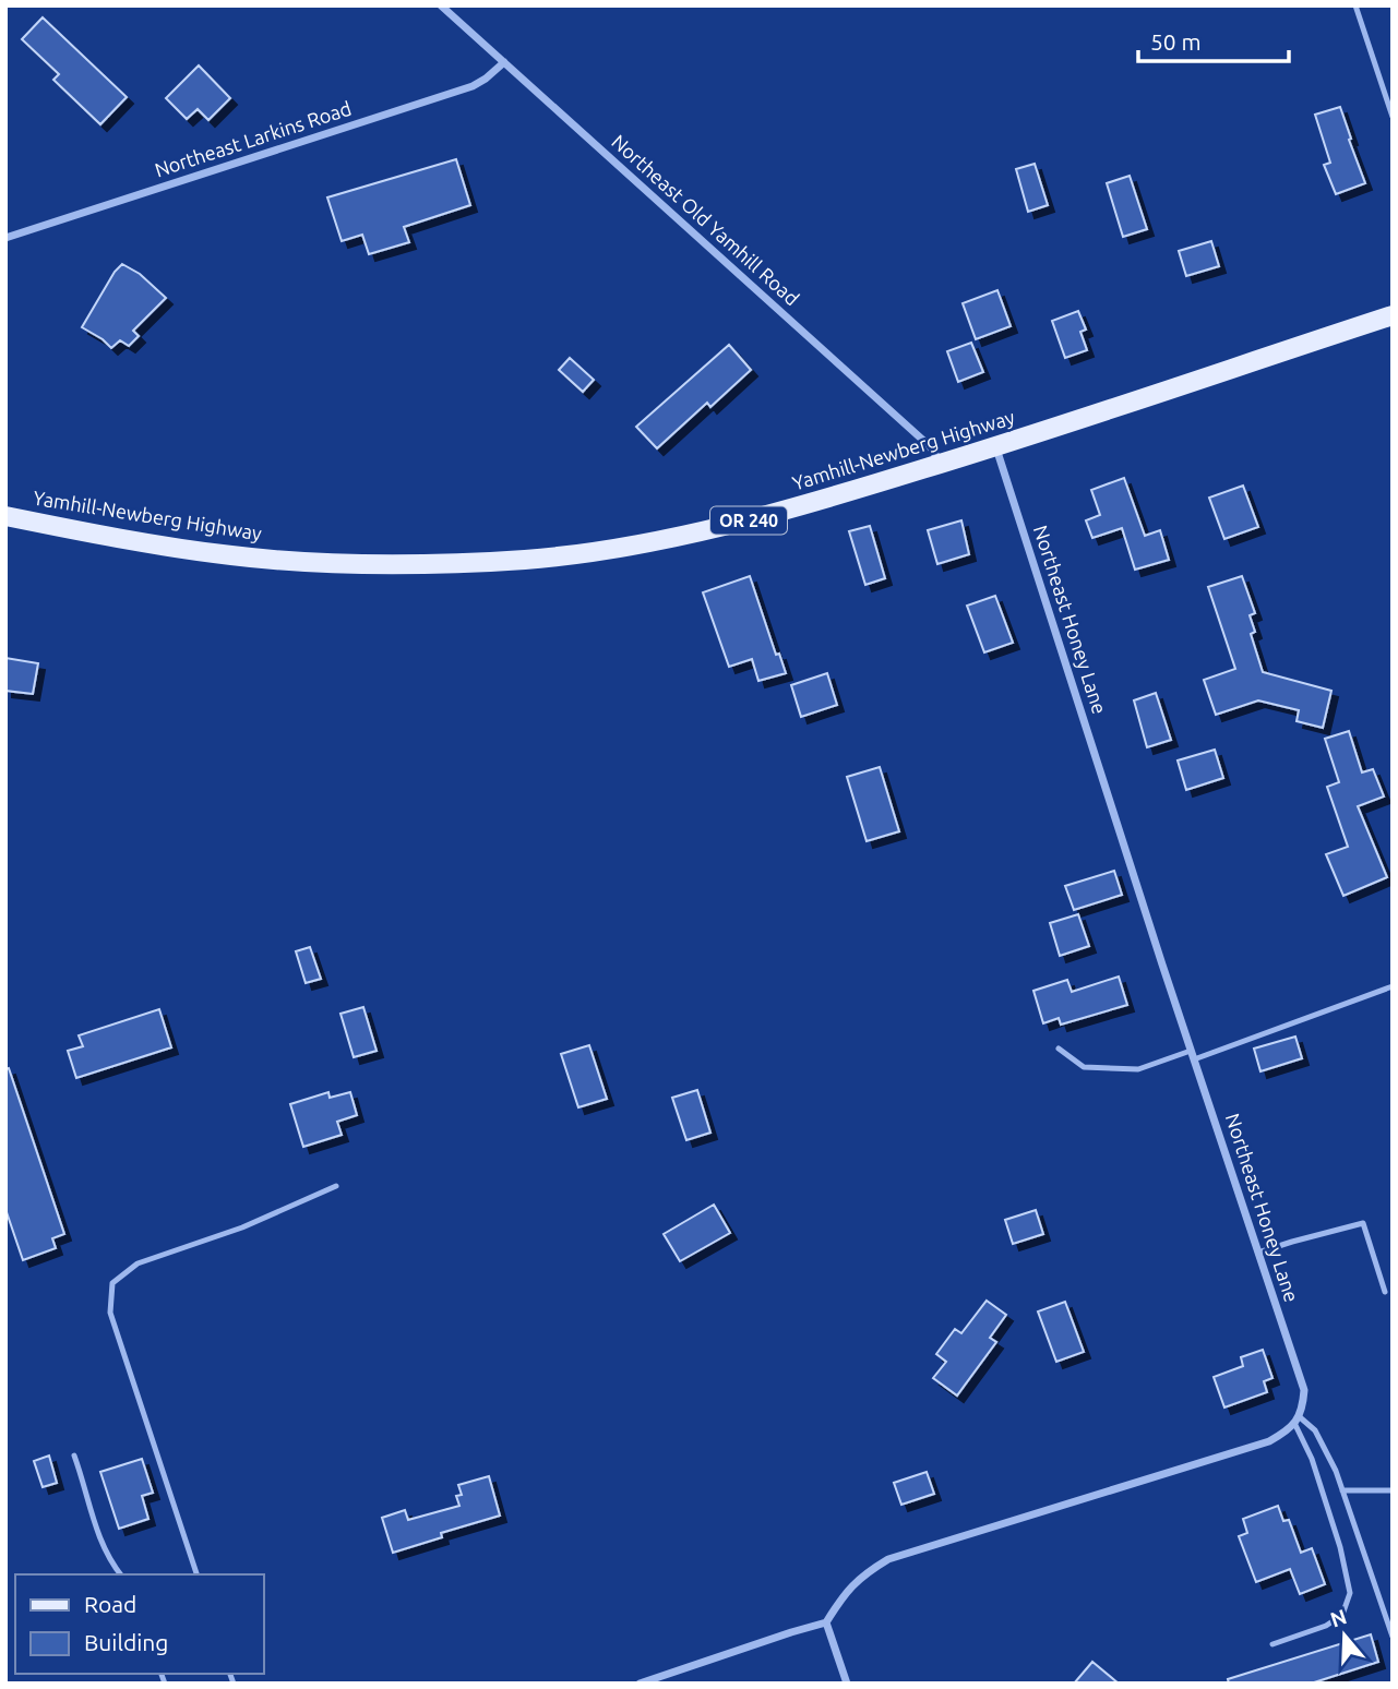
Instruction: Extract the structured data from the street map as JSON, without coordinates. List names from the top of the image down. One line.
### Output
{"streets":{"main road":["Yamhill-Newberg Highway","OR 240"],"street":["Northeast Larkins Road","Northeast Old Yamhill Road","Northeast Honey Lane"]},"crossings":[["Northeast Larkins Road","Northeast Old Yamhill Road"],["Northeast Old Yamhill Road","Yamhill-Newberg Highway"],["Yamhill-Newberg Highway","Northeast Honey Lane"]],"legend":["Road","Building"],"scale_bar":"50 m","north":"top"}
